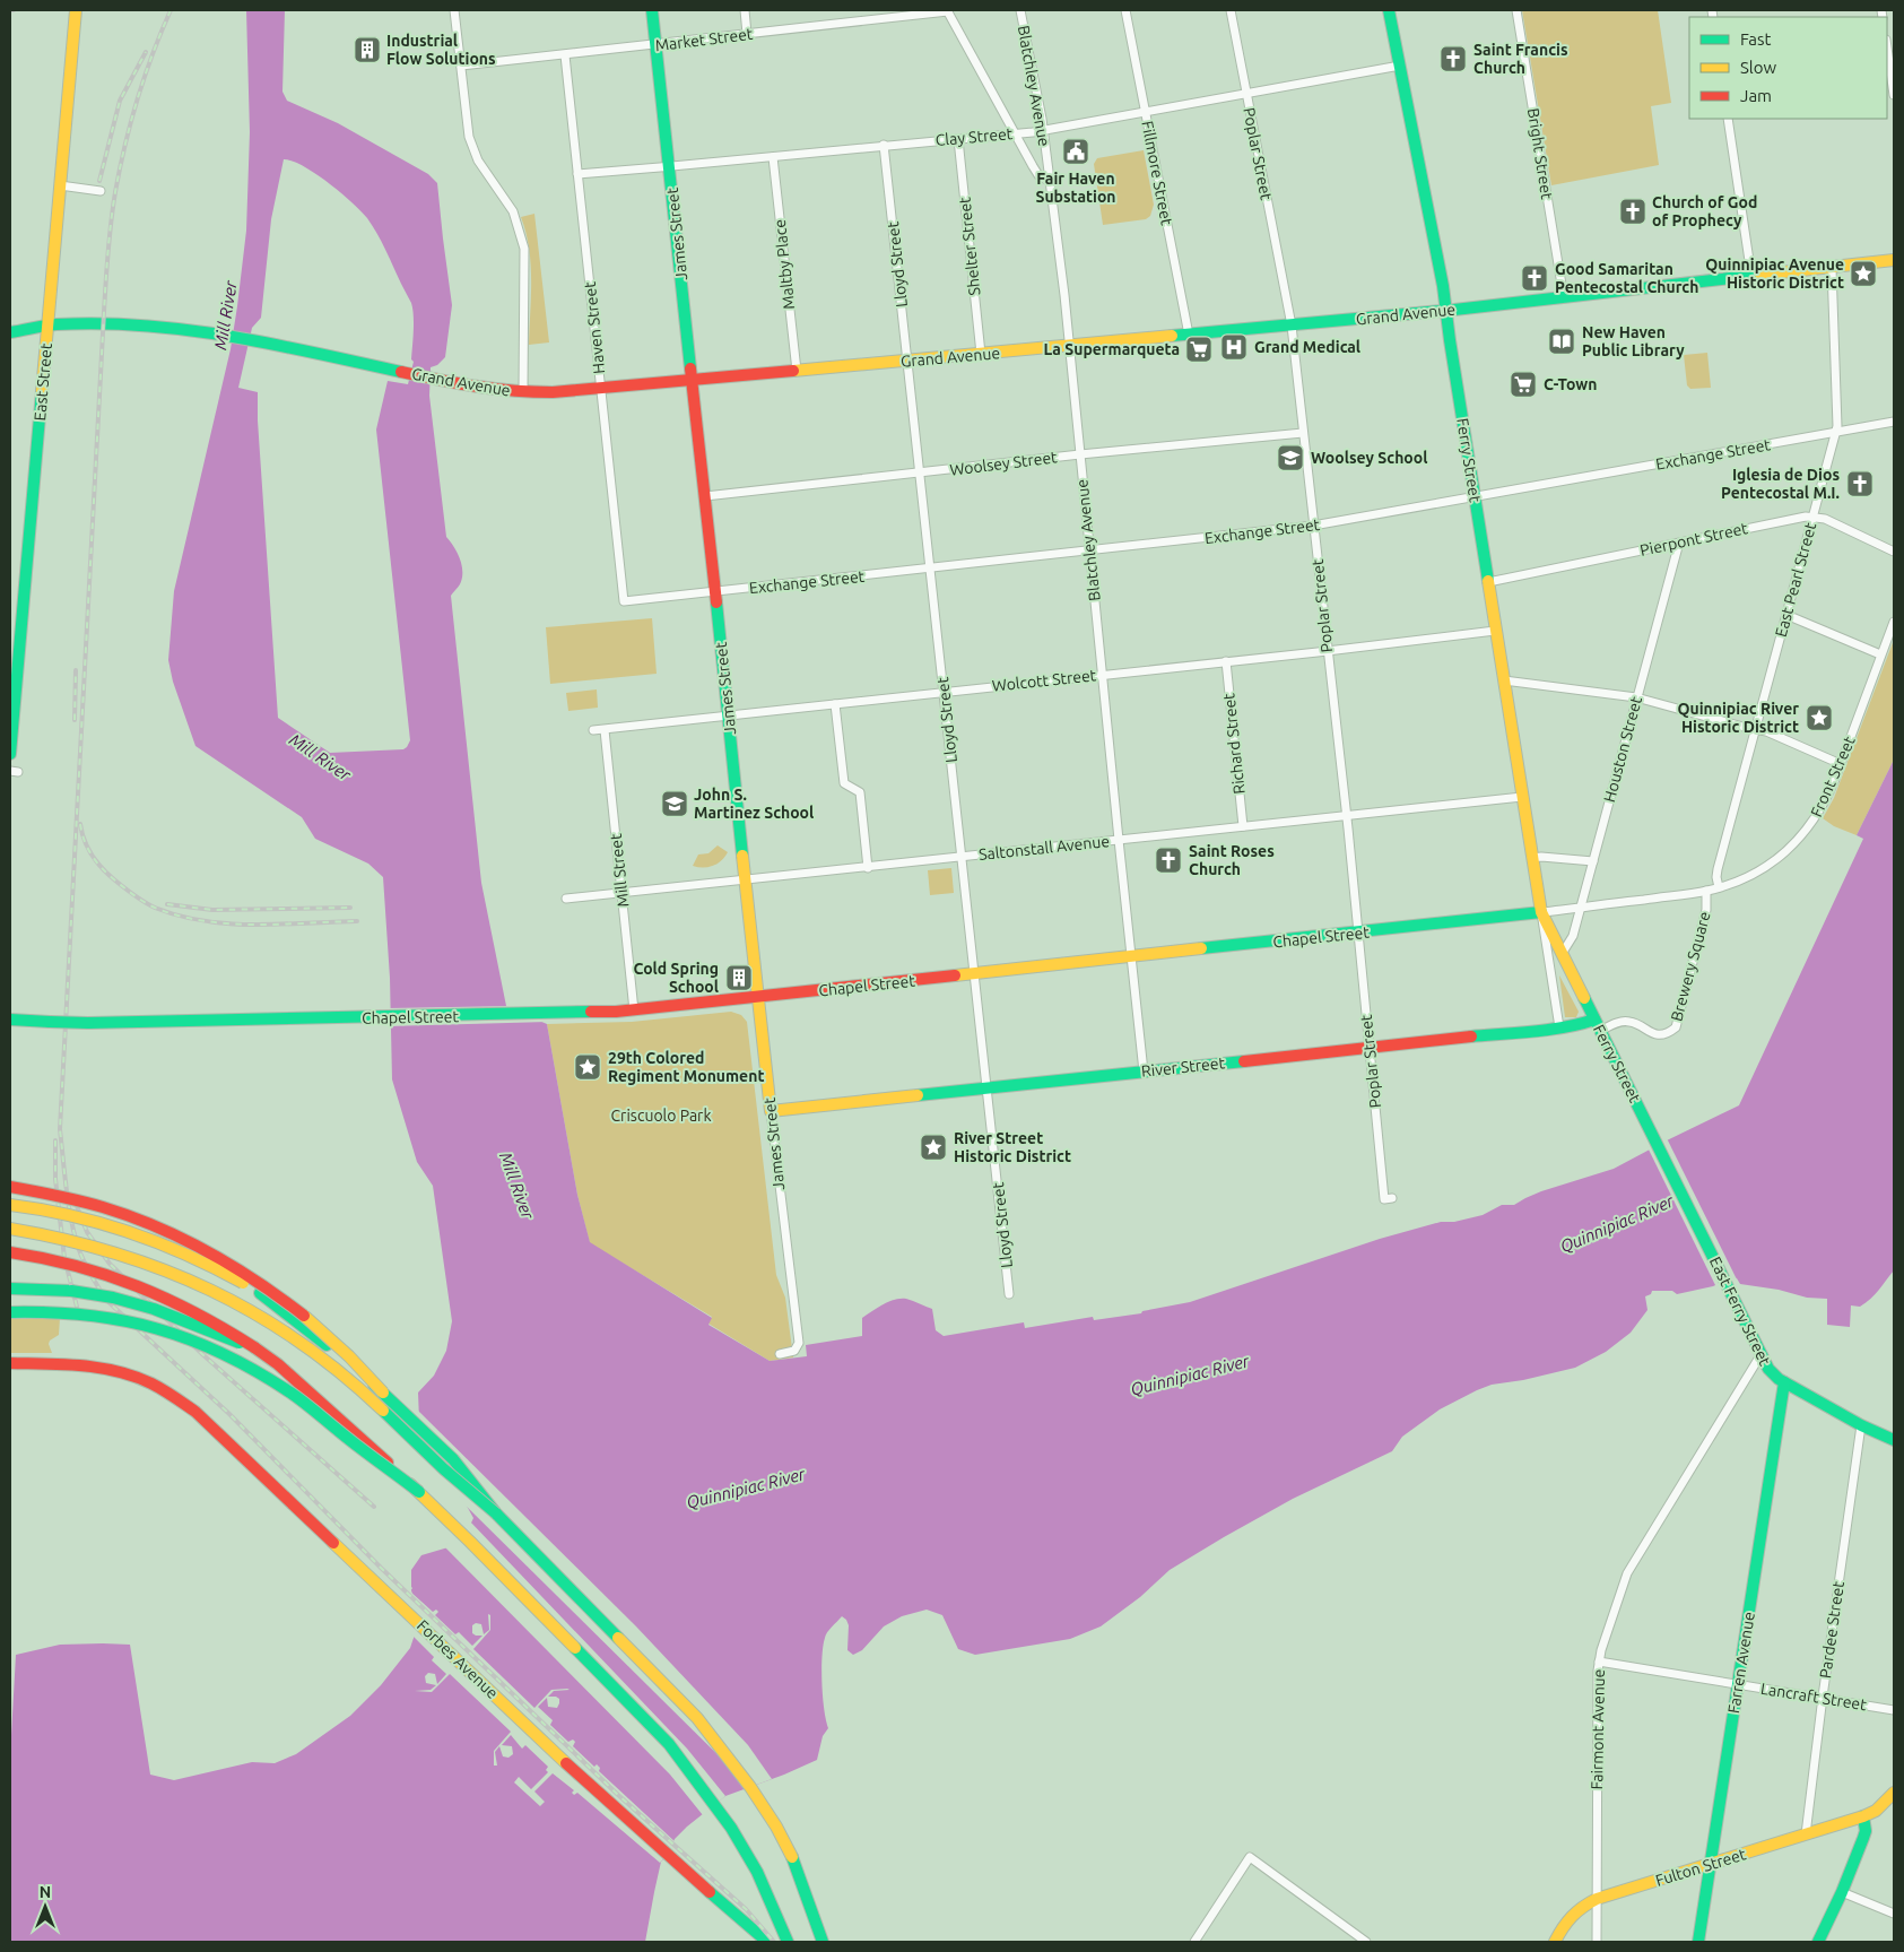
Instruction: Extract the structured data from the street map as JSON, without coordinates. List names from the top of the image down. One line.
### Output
{"streets":{"main road":["James Street","Grand Avenue","East Street","Ferry Street","Chapel Street","River Street","East Ferry Street","Forbes Avenue","Farren Avenue","Fulton Street"],"street":["Market Street","Blatchley Avenue","Clay Street","Poplar Street","Bright Street","Fillmore Street","Shelter Street","Maltby Place","Lloyd Street","Haven Street","Exchange Street","Woolsey Street","Pierpont Street","East Pearl Street","Wolcott Street","Richard Street","Houston Street","Front Street","Saltonstall Avenue","Mill Street","Brewery Square","Pardee Street","Lancraft Street","Fairmont Avenue"]},"crossings":[["Market Street","James Street"],["Market Street","Haven Street"],["Blatchley Avenue","Clay Street"],["Blatchley Avenue","Grand Avenue"],["Blatchley Avenue","Exchange Street"],["Blatchley Avenue","Woolsey Street"],["Blatchley Avenue","Wolcott Street"],["Blatchley Avenue","Saltonstall Avenue"],["Blatchley Avenue","Chapel Street"],["Blatchley Avenue","River Street"],["Clay Street","Poplar Street"],["Clay Street","Fillmore Street"],["Clay Street","James Street"],["Clay Street","Shelter Street"],["Clay Street","Maltby Place"],["Clay Street","Lloyd Street"],["Clay Street","Haven Street"],["Clay Street","Ferry Street"],["Poplar Street","Grand Avenue"],["Poplar Street","Exchange Street"],["Poplar Street","Woolsey Street"],["Poplar Street","Wolcott Street"],["Poplar Street","Saltonstall Avenue"],["Poplar Street","Chapel Street"],["Poplar Street","River Street"],["Bright Street","Grand Avenue"],["Fillmore Street","Grand Avenue"],["James Street","Grand Avenue"],["James Street","Exchange Street"],["James Street","Woolsey Street"],["James Street","Wolcott Street"],["James Street","Saltonstall Avenue"],["James Street","Chapel Street"],["James Street","River Street"],["Shelter Street","Grand Avenue"],["Maltby Place","Grand Avenue"],["Lloyd Street","Grand Avenue"],["Lloyd Street","Exchange Street"],["Lloyd Street","Woolsey Street"],["Lloyd Street","Wolcott Street"],["Lloyd Street","Saltonstall Avenue"],["Lloyd Street","Chapel Street"],["Lloyd Street","River Street"],["Grand Avenue","Haven Street"],["Grand Avenue","East Street"],["Grand Avenue","Ferry Street"],["Grand Avenue","East Pearl Street"],["Haven Street","Exchange Street"],["Exchange Street","Ferry Street"],["Exchange Street","East Pearl Street"],["Ferry Street","Pierpont Street"],["Ferry Street","Wolcott Street"],["Ferry Street","Houston Street"],["Ferry Street","Saltonstall Avenue"],["Ferry Street","Chapel Street"],["Ferry Street","Brewery Square"],["Ferry Street","River Street"],["Ferry Street","East Ferry Street"],["Pierpont Street","East Pearl Street"],["Pierpont Street","Houston Street"],["East Pearl Street","Front Street"],["East Pearl Street","Chapel Street"],["Wolcott Street","Richard Street"],["Wolcott Street","Mill Street"],["Richard Street","Saltonstall Avenue"],["Houston Street","Chapel Street"],["Front Street","Chapel Street"],["Saltonstall Avenue","Mill Street"],["Mill Street","Chapel Street"],["Chapel Street","Brewery Square"],["East Ferry Street","Pardee Street"],["East Ferry Street","Farren Avenue"],["East Ferry Street","Fairmont Avenue"],["Pardee Street","Lancraft Street"],["Pardee Street","Fulton Street"],["Farren Avenue","Lancraft Street"],["Farren Avenue","Fulton Street"],["Lancraft Street","Fairmont Avenue"],["Fairmont Avenue","Fulton Street"]],"water":["Mill River","Quinnipiac River"],"parks":["Criscuolo Park"],"places":{"building":["Industrial Flow Solutions","Cold Spring School"],"church":["Saint Francis Church","Church of God of Prophecy","Good Samaritan Pentecostal Church","Iglesia de Dios Pentecostal M.I.","Saint Roses Church"],"public building":["Fair Haven Substation"],"place":["Quinnipiac Avenue Historic District","Quinnipiac River Historic District","29th Colored Regiment Monument","River Street Historic District"],"library":["New Haven Public Library"],"hospital":["Grand Medical"],"supermarket":["La Supermarqueta","C-Town"],"school or university":["Woolsey School","John S. Martinez School"]},"legend":["Fast","Slow","Jam"],"north":"top"}
